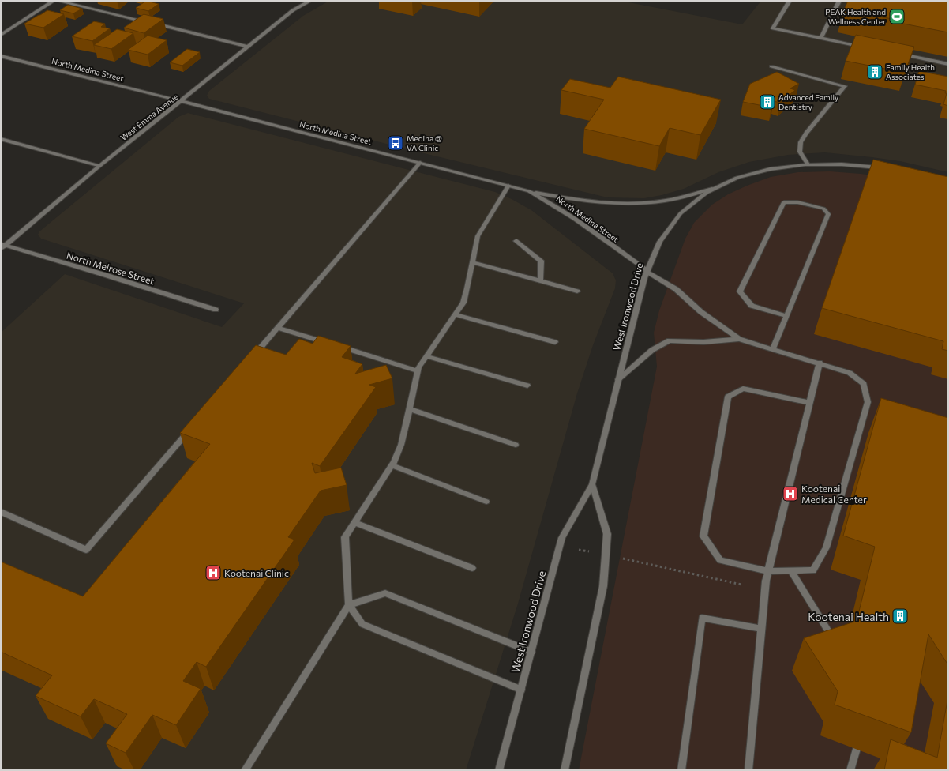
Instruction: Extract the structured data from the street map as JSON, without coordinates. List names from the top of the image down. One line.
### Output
{"streets":{"street":["North Medina Street","West Emma Avenue","North Melrose Street","West Ironwood Drive"]},"crossings":[["North Medina Street","West Emma Avenue"],["North Medina Street","West Ironwood Drive"],["West Emma Avenue","North Melrose Street"]],"places":{"sports":["PEAK Health and Wellness Center"],"building":["Family Health Associates","Advanced Family Dentistry","Kootenai Health"],"bus stop":["Medina @ VA Clinic"],"hospital":["Kootenai Medical Center","Kootenai Clinic"]}}
